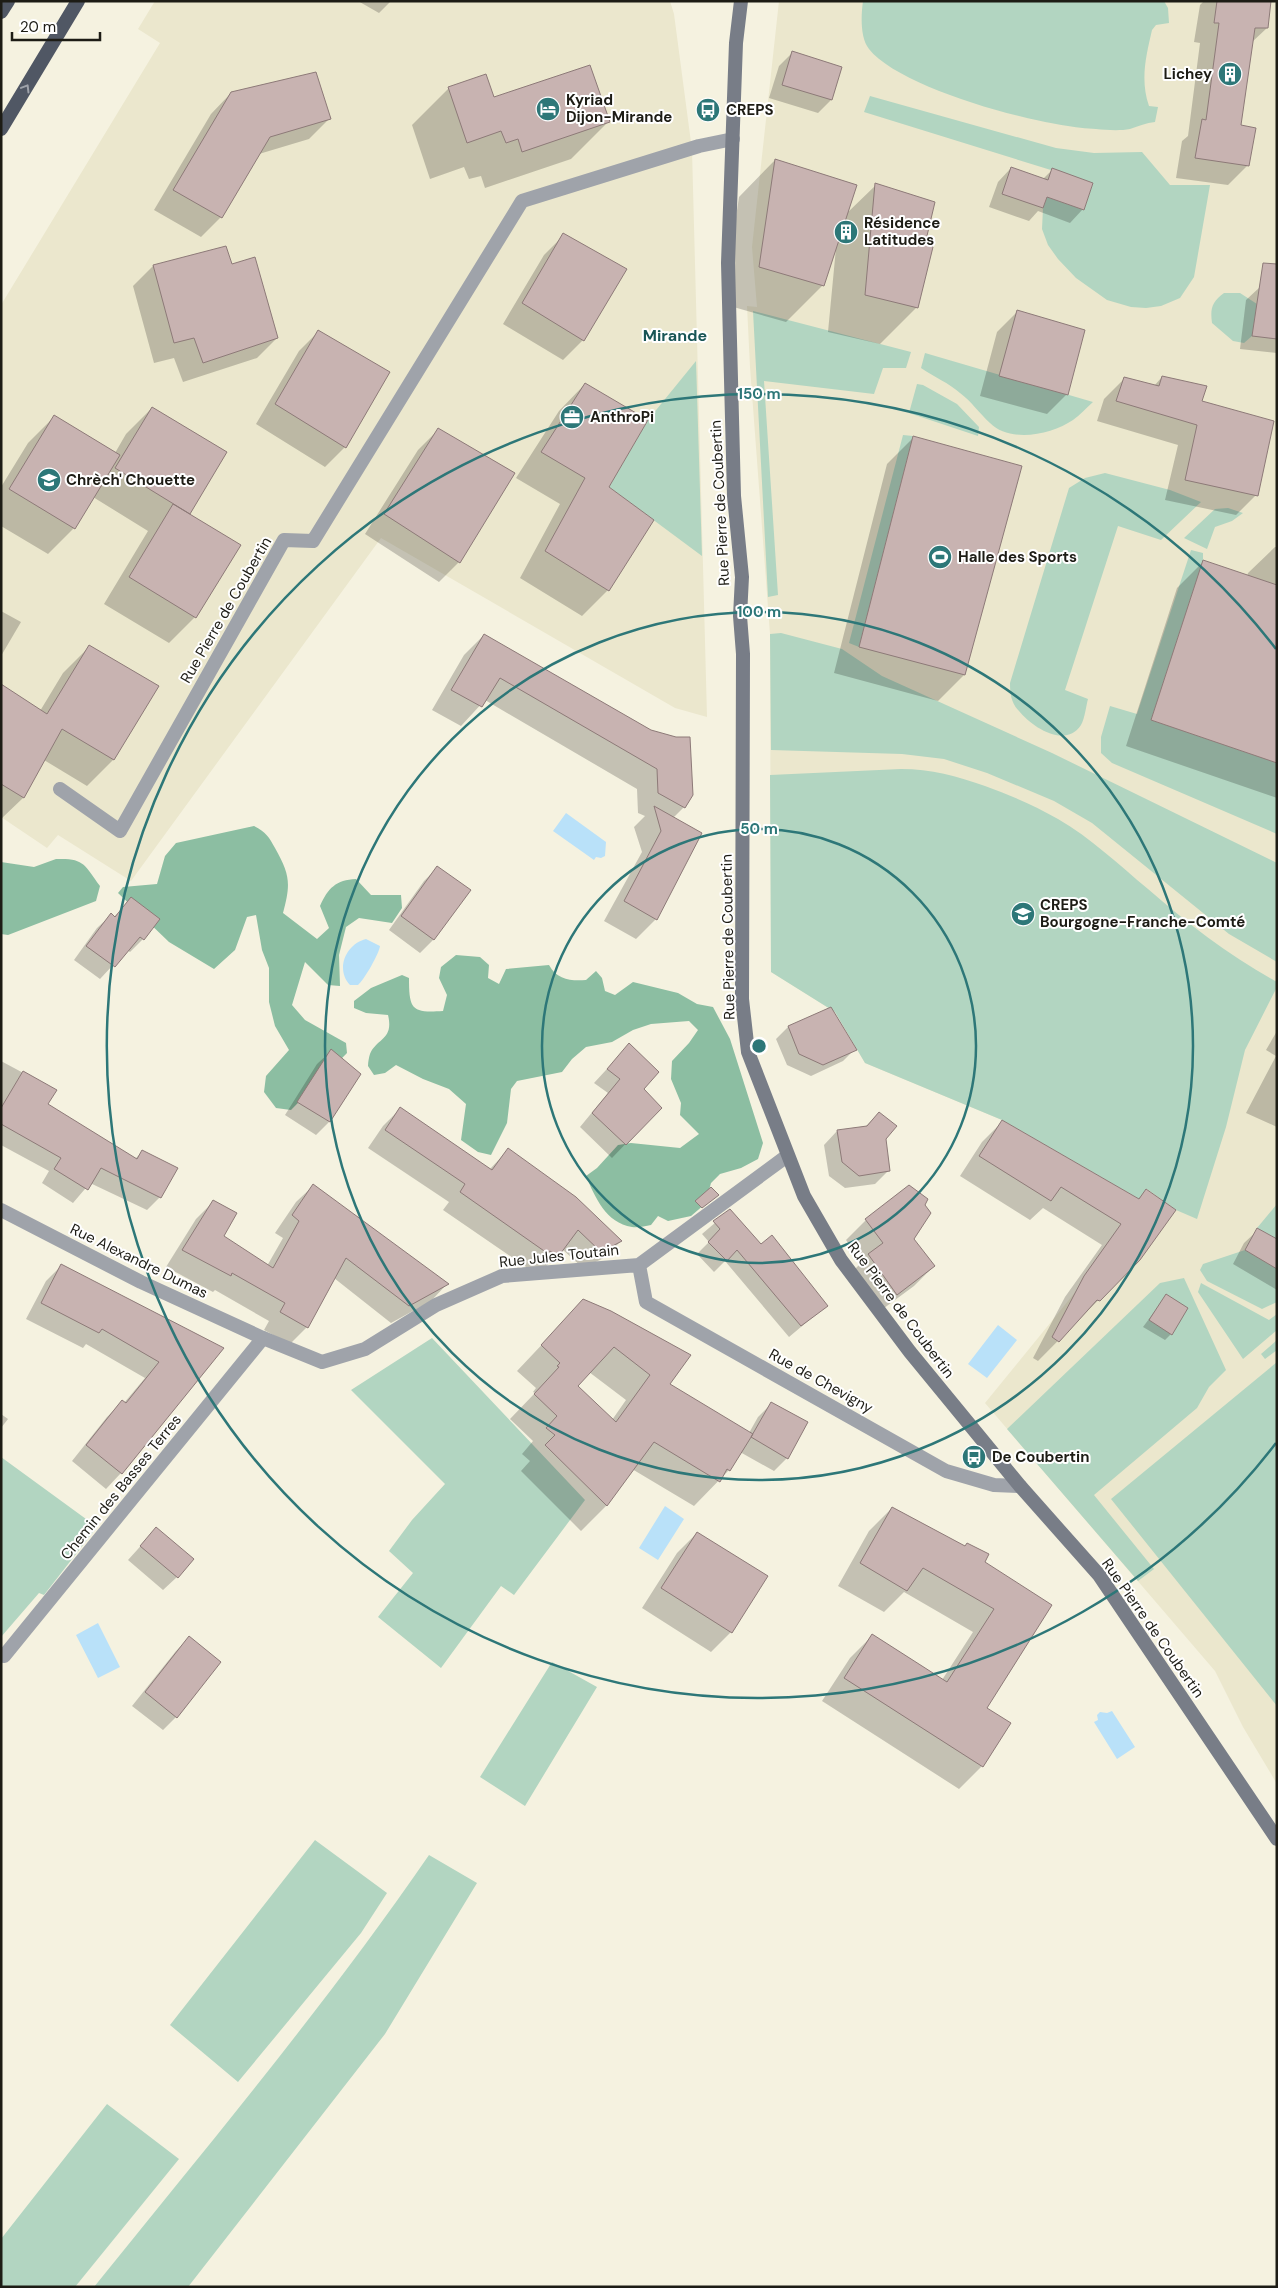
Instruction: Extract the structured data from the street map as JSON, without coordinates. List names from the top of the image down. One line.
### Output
{"streets":{"main road":["Rue Pierre de Coubertin"],"street":["Rue Jules Toutain","Rue Alexandre Dumas","Rue de Chevigny","Chemin des Basses Terres"]},"crossings":[["Rue Pierre de Coubertin","Rue Jules Toutain"],["Rue Pierre de Coubertin","Rue de Chevigny"],["Rue Jules Toutain","Rue Alexandre Dumas"],["Rue Jules Toutain","Rue de Chevigny"],["Rue Jules Toutain","Chemin des Basses Terres"],["Rue Alexandre Dumas","Chemin des Basses Terres"]],"districts":["Mirande"],"places":{"building":["Lichey","Résidence Latitudes"],"hotel":["Kyriad Dijon-Mirande"],"bus stop":["CREPS","De Coubertin"],"office":["AnthroPi"],"school or university":["Chrèch' Chouette","CREPS Bourgogne-Franche-Comté"],"sports":["Halle des Sports"]},"scale_bar":"20 m","rings":["150 m","100 m","50 m"]}
